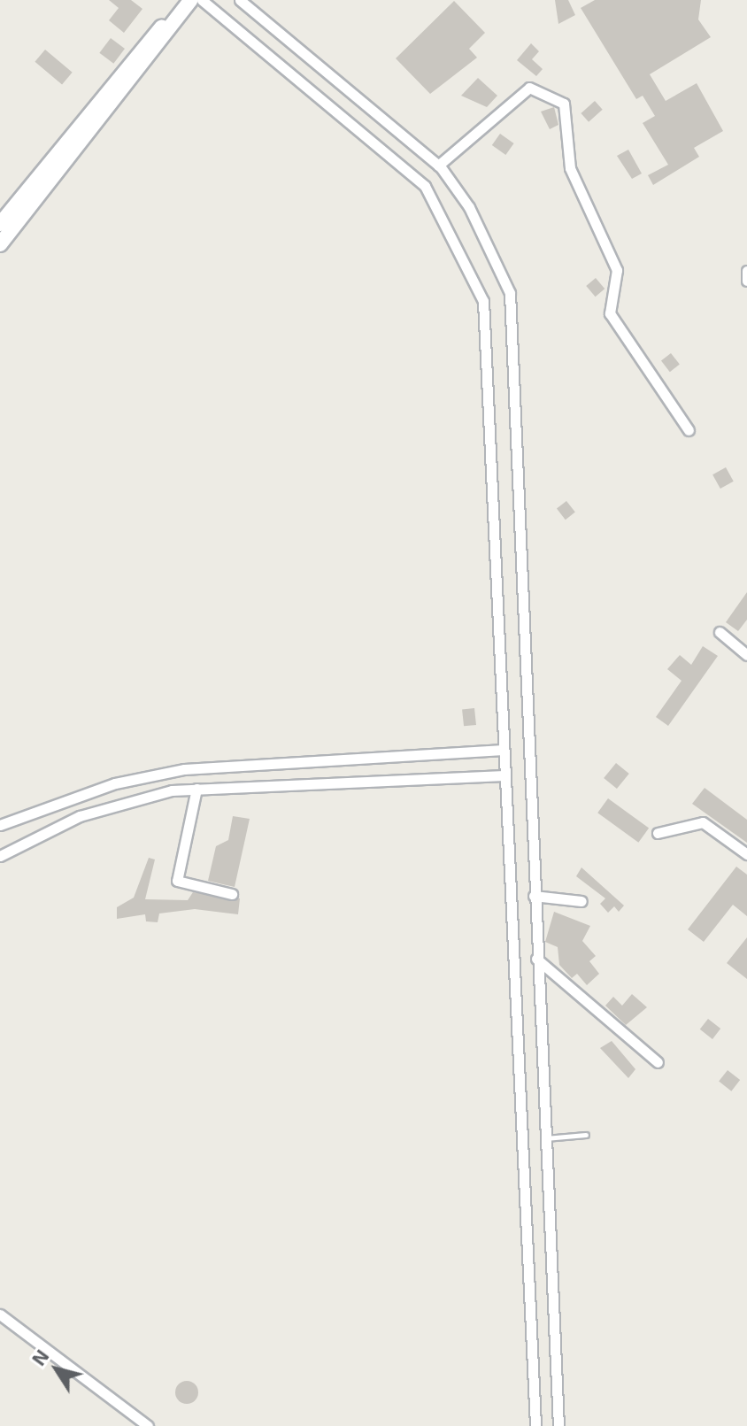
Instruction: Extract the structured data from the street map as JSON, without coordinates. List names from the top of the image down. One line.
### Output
{"north":"top left"}
